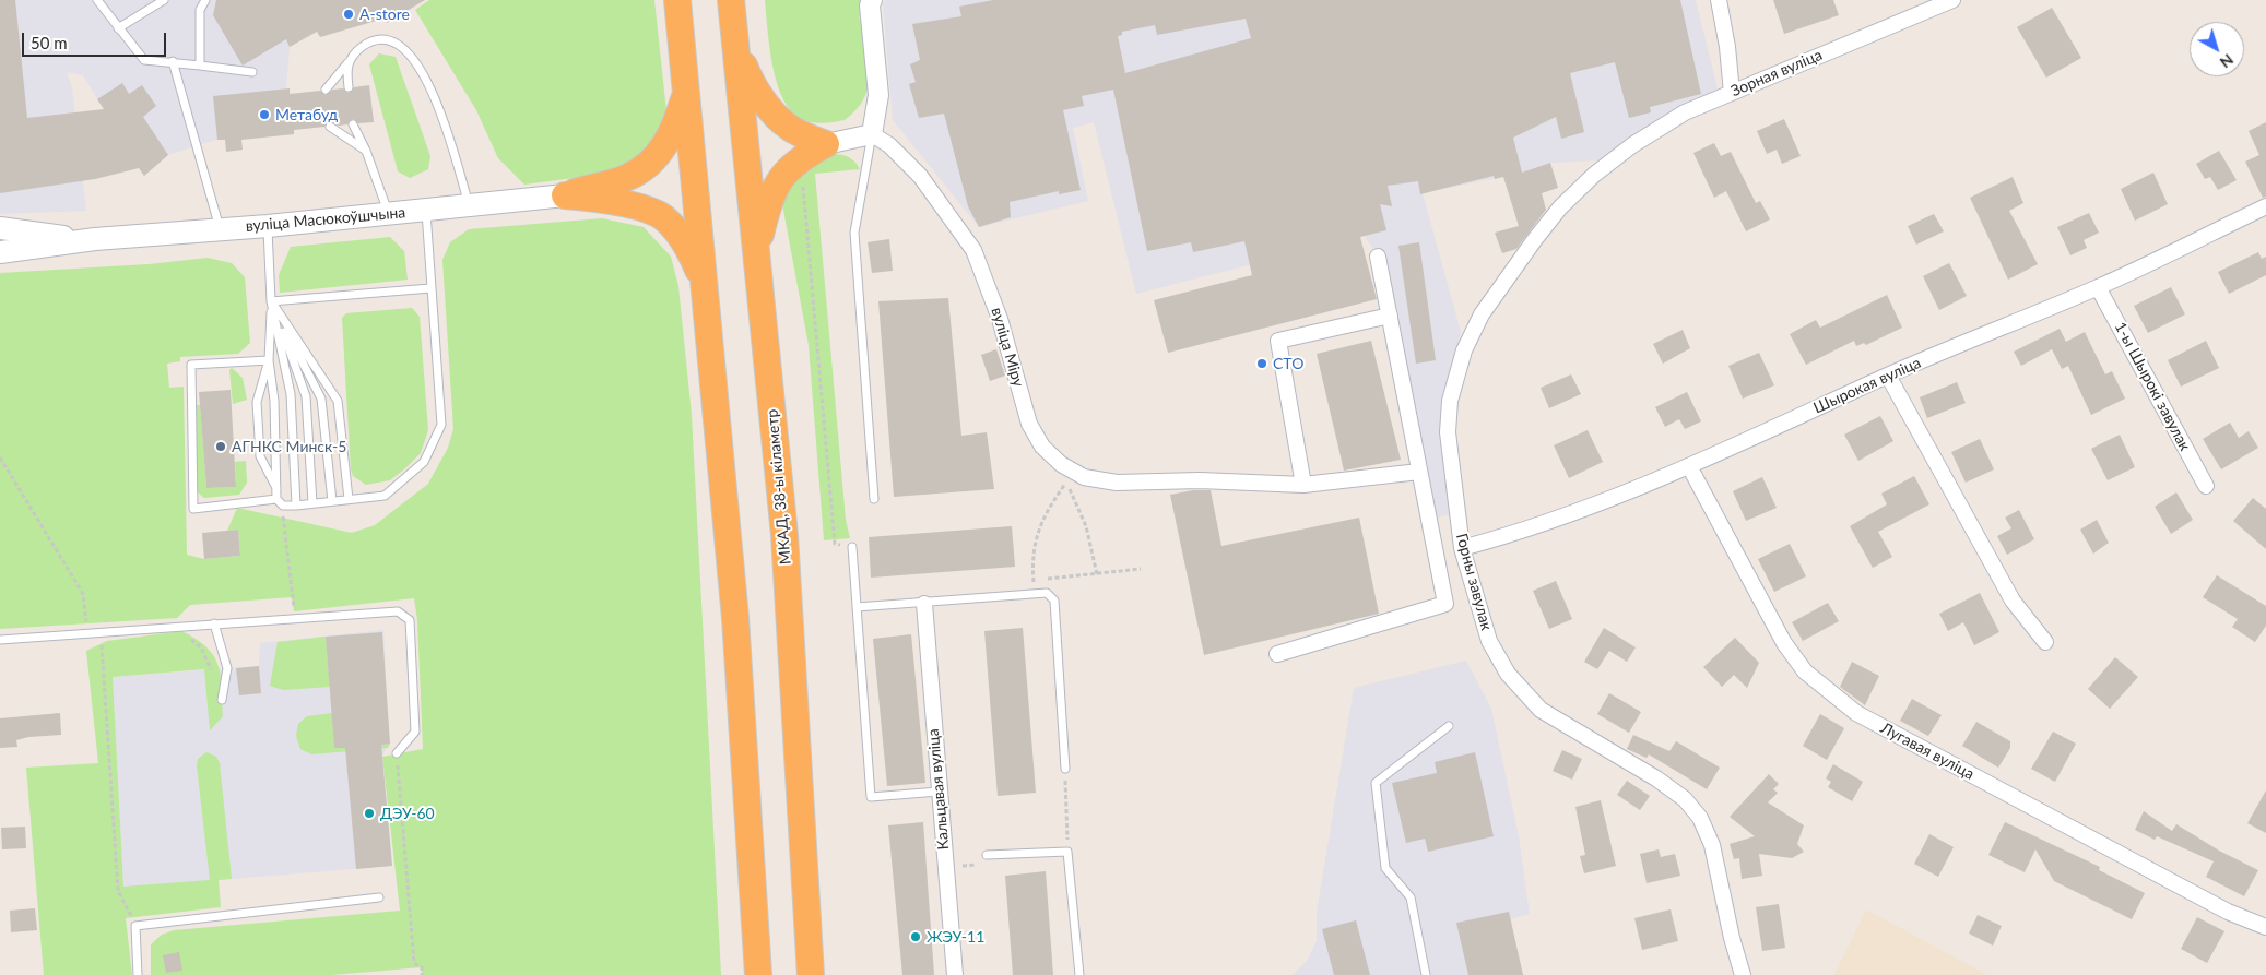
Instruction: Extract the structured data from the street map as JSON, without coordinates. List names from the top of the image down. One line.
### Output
{"streets":{"highway":["МКАД, 38-ы кіламетр"],"main road":["вуліца Масюкоўшчына"],"street":["Зорная вуліца","вуліца Міру","Шырокая вуліца","1-ы Шырокі завулак","Горны завулак","Лугавая вуліца","Кальцавая вуліца"]},"crossings":[["Зорная вуліца","Горны завулак"],["Шырокая вуліца","1-ы Шырокі завулак"],["Шырокая вуліца","Горны завулак"],["Шырокая вуліца","Лугавая вуліца"]],"places":["А-store","Метабуд","СТО","АГНКС Минск-5","ДЭУ-60","ЖЭУ-11"],"scale_bar":"50 m","north":"bottom right"}
